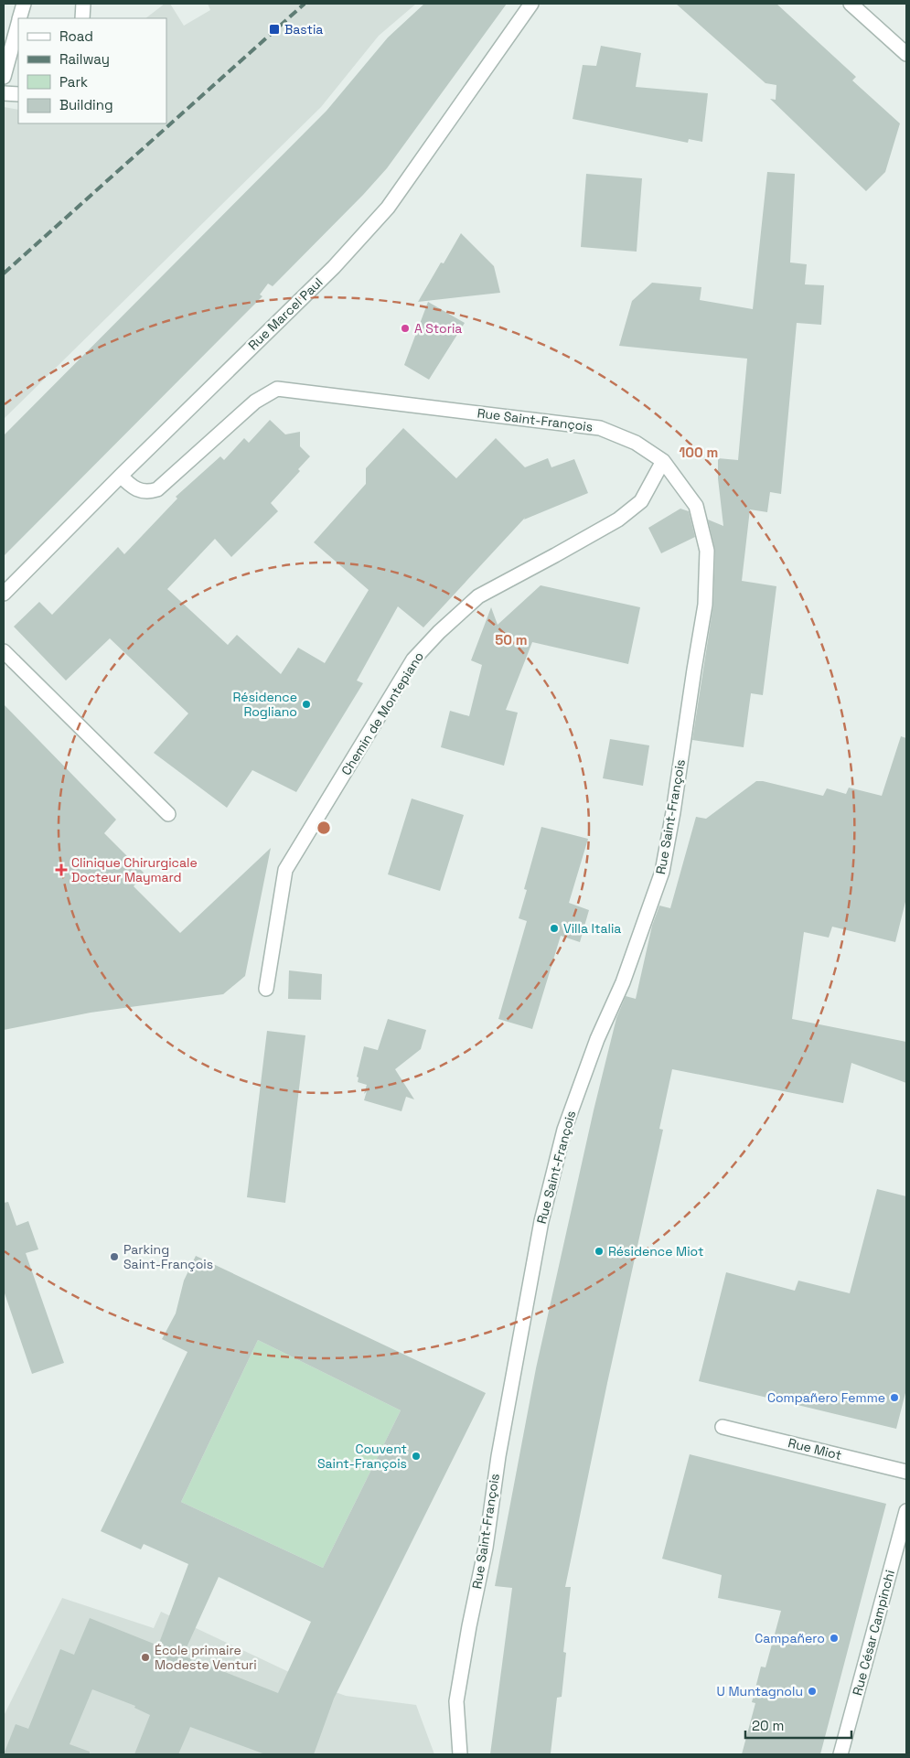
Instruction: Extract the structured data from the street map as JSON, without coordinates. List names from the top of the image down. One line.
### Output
{"streets":{"street":["Rue Marcel Paul","Rue Saint-François","Chemin de Montepiano","Rue Miot","Rue César Campinchi"]},"crossings":[["Rue Marcel Paul","Rue Saint-François"],["Rue Saint-François","Chemin de Montepiano"]],"places":{"transit":["Bastia"],"other":["A Storia","Résidence Rogliano","Villa Italia","Résidence Miot","Parking Saint-François","Compañero Femme","Couvent Saint-François","Campañero","École primaire Modeste Venturi","U Muntagnolu"],"health":["Clinique Chirurgicale Docteur Maymard"]},"legend":["Road","Railway","Park","Building"],"scale_bar":"20 m","rings":["100 m","50 m"]}
